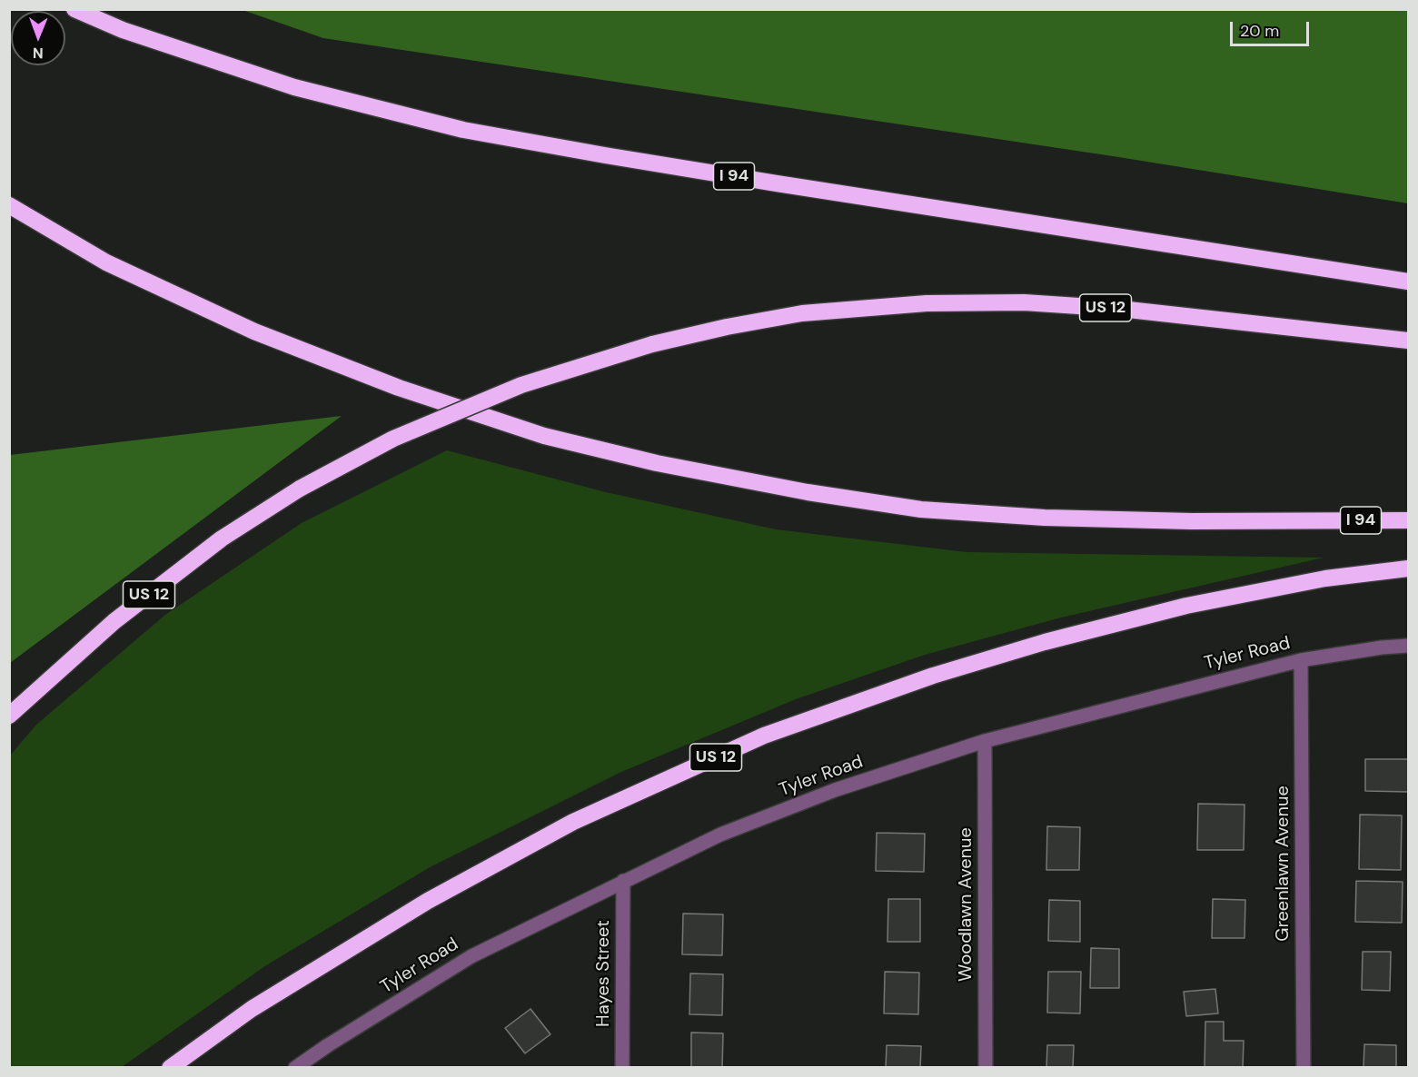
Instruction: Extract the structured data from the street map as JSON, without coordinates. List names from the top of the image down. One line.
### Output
{"streets":{"highway":["I 94","US 12"],"street":["Tyler Road","Greenlawn Avenue","Woodlawn Avenue","Hayes Street"]},"crossings":[["Tyler Road","Greenlawn Avenue"],["Tyler Road","Woodlawn Avenue"],["Tyler Road","Hayes Street"]],"scale_bar":"20 m","north":"bottom"}
